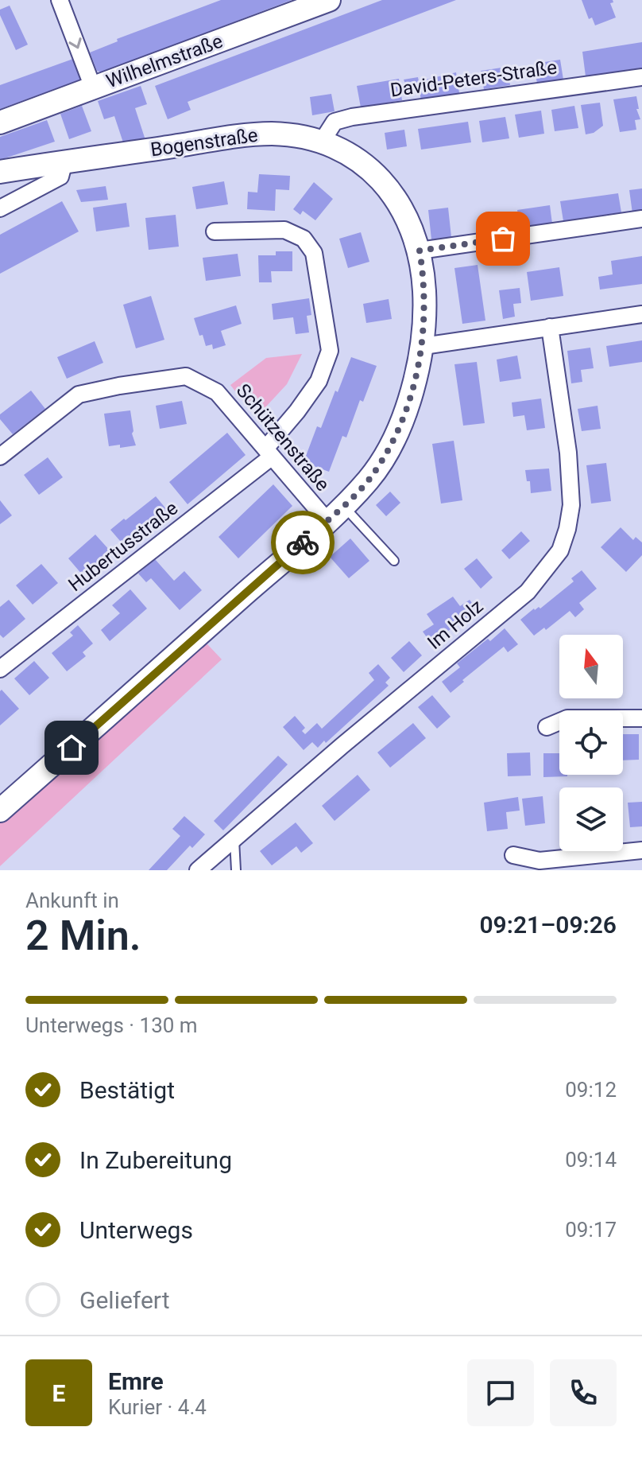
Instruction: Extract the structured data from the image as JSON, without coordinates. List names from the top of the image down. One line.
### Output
{"streets":{"main road":["Wilhelmstraße","Bogenstraße"],"street":["David-Peters-Straße","Schützenstraße","Hubertusstraße","Im Holz"]},"crossings":[["David-Peters-Straße","Bogenstraße"],["Bogenstraße","Schützenstraße"],["Schützenstraße","Hubertusstraße"]],"north":"top","page":{"heading":["2 Min.","Ankunft in","09:21–09:26"],"panel":["Emre","Kurier · 4.4"],"bar":"Unterwegs · 130 m","list":[["Bestätigt","09:12"],["In Zubereitung","09:14"],["Unterwegs","09:17"],"Geliefert"],"round":"E"}}
